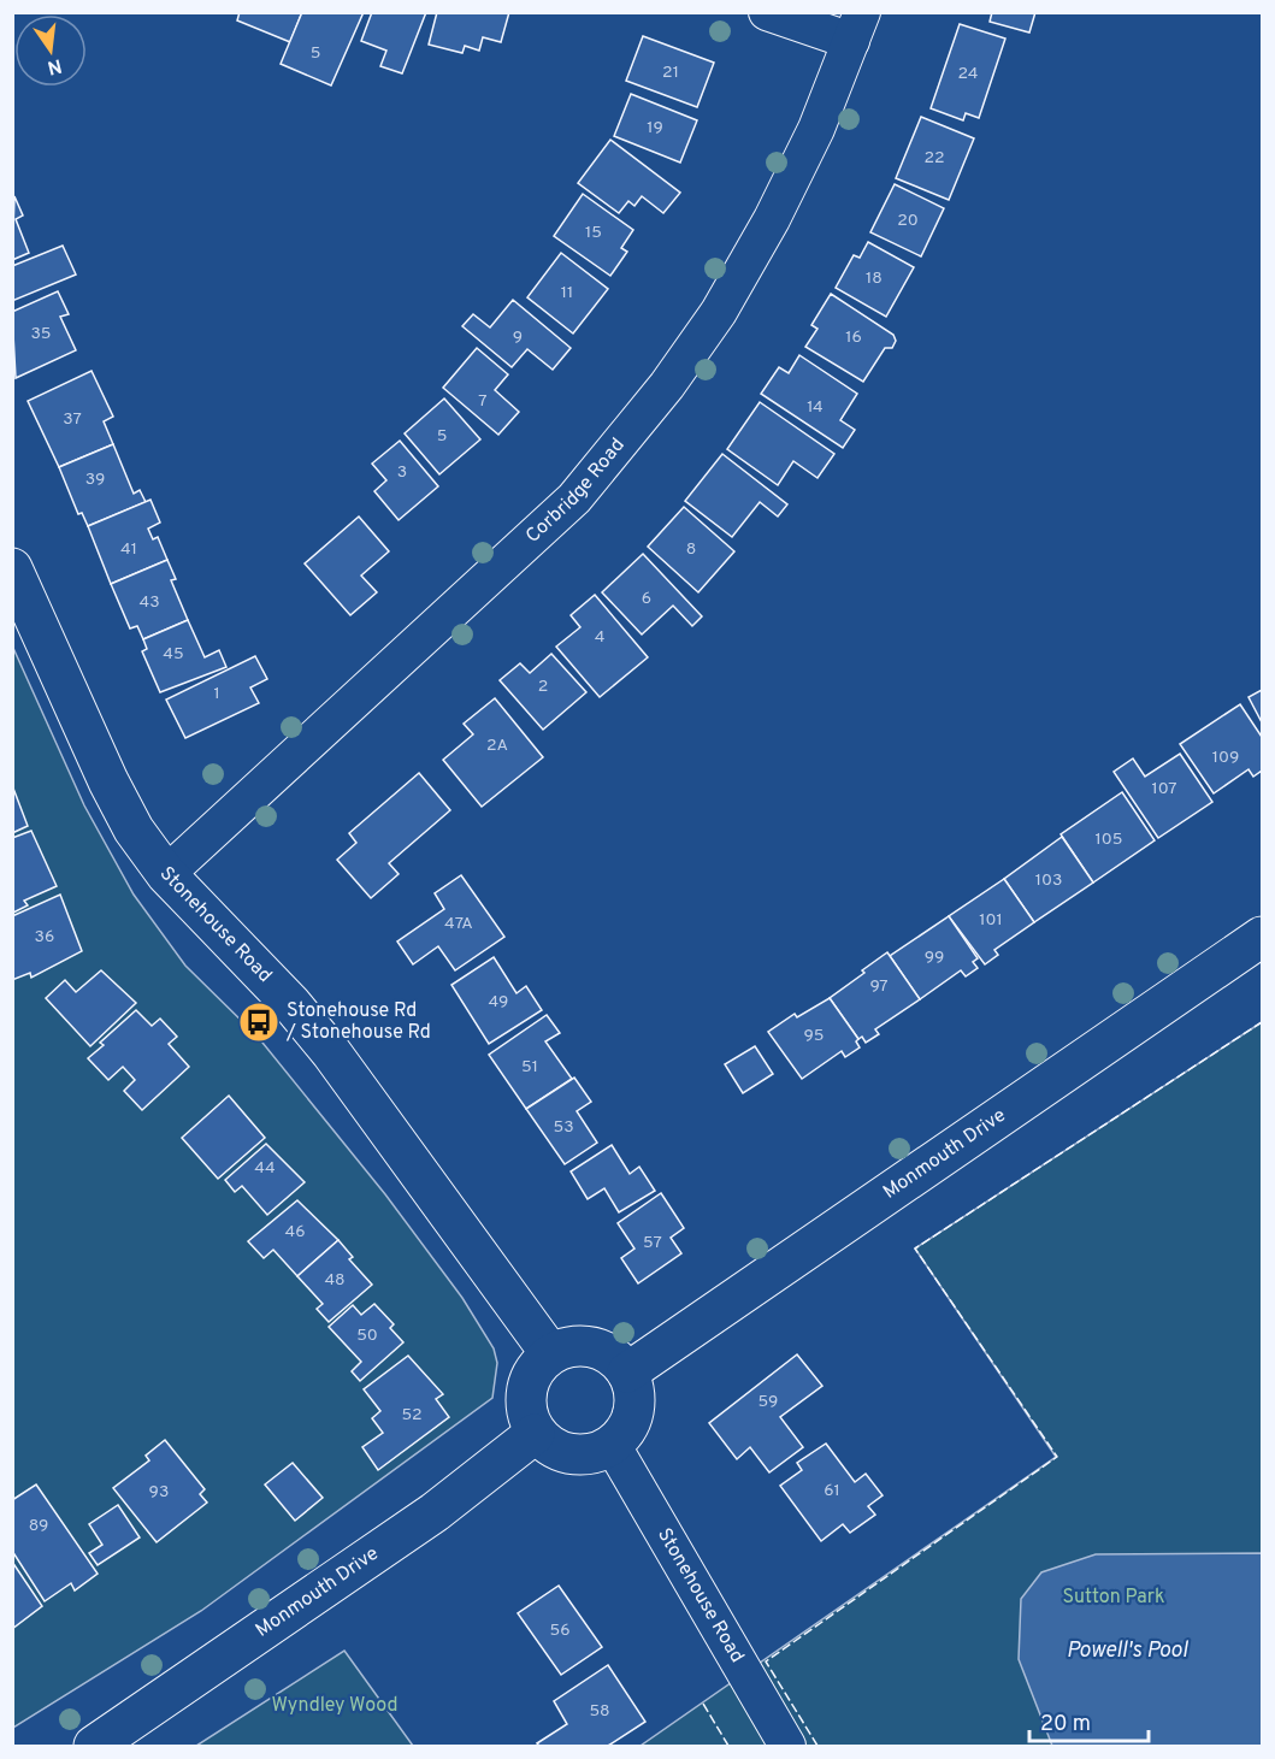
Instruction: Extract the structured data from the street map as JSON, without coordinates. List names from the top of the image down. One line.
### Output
{"streets":{"street":["Corbridge Road","Stonehouse Road","Monmouth Drive"]},"crossings":[["Corbridge Road","Stonehouse Road"],["Stonehouse Road","Monmouth Drive"]],"water":["Powell's Pool"],"parks":["Sutton Park","Wyndley Wood"],"places":{"bus stop":["Stonehouse Rd / Stonehouse Rd"]},"house_numbers":["5","21","24","19","22","20","15","18","11","35","9","16","7","14","37","5","3","39","41","8","6","43","4","45","2","1","2A","109","107","105","103","101","47A","36","99","97","49","95","51","53","44","46","57","48","50","59","52","61","93","89","56","58"],"scale_bar":"20 m","north":"bottom"}
